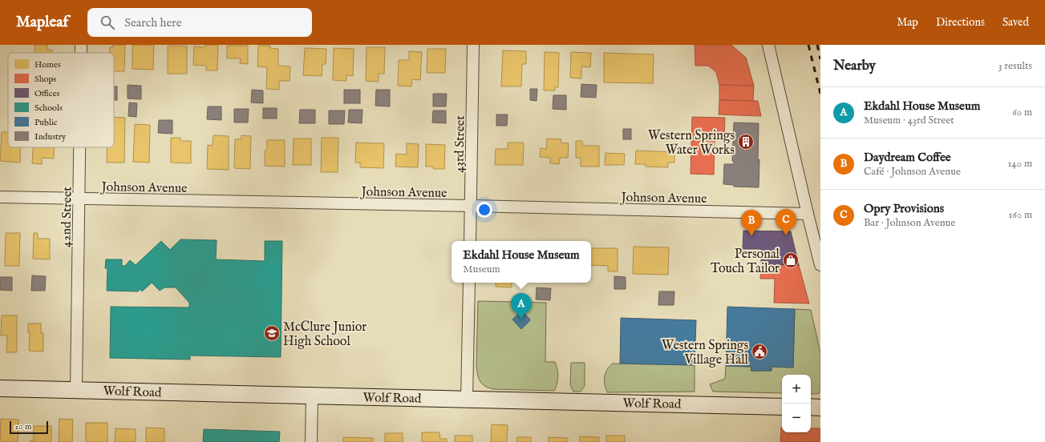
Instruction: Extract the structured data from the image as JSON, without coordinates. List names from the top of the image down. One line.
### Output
{"streets":{"main road":["Wolf Road"],"street":["43rd Street","Johnson Avenue","42nd Street"]},"crossings":[["43rd Street","Johnson Avenue"],["Johnson Avenue","42nd Street"],["42nd Street","Wolf Road"]],"places":{"building":["Western Springs Water Works"],"shop":["Personal Touch Tailor"],"school or university":["McClure Junior High School"],"public building":["Western Springs Village Hall"]},"legend":["Homes","Shops","Offices","Schools","Public","Industry"],"scale_bar":"20 m","page":{"header":"Mapleaf","search":"Search here","nav":["Map","Directions","Saved"],"heading":["Nearby","3 results"],"list":[{"mark":"A","name":"Ekdahl House Museum","note":"Museum · 43rd Street","value":"60 m"},{"mark":"B","name":"Daydream Coffee","note":"Café · Johnson Avenue","value":"140 m"},{"mark":"C","name":"Opry Provisions","note":"Bar · Johnson Avenue","value":"160 m"}],"pins":["C","B","A"],"popup":["Ekdahl House Museum","Museum"],"map_buttons":["+","−"],"scale":"20 m"}}
